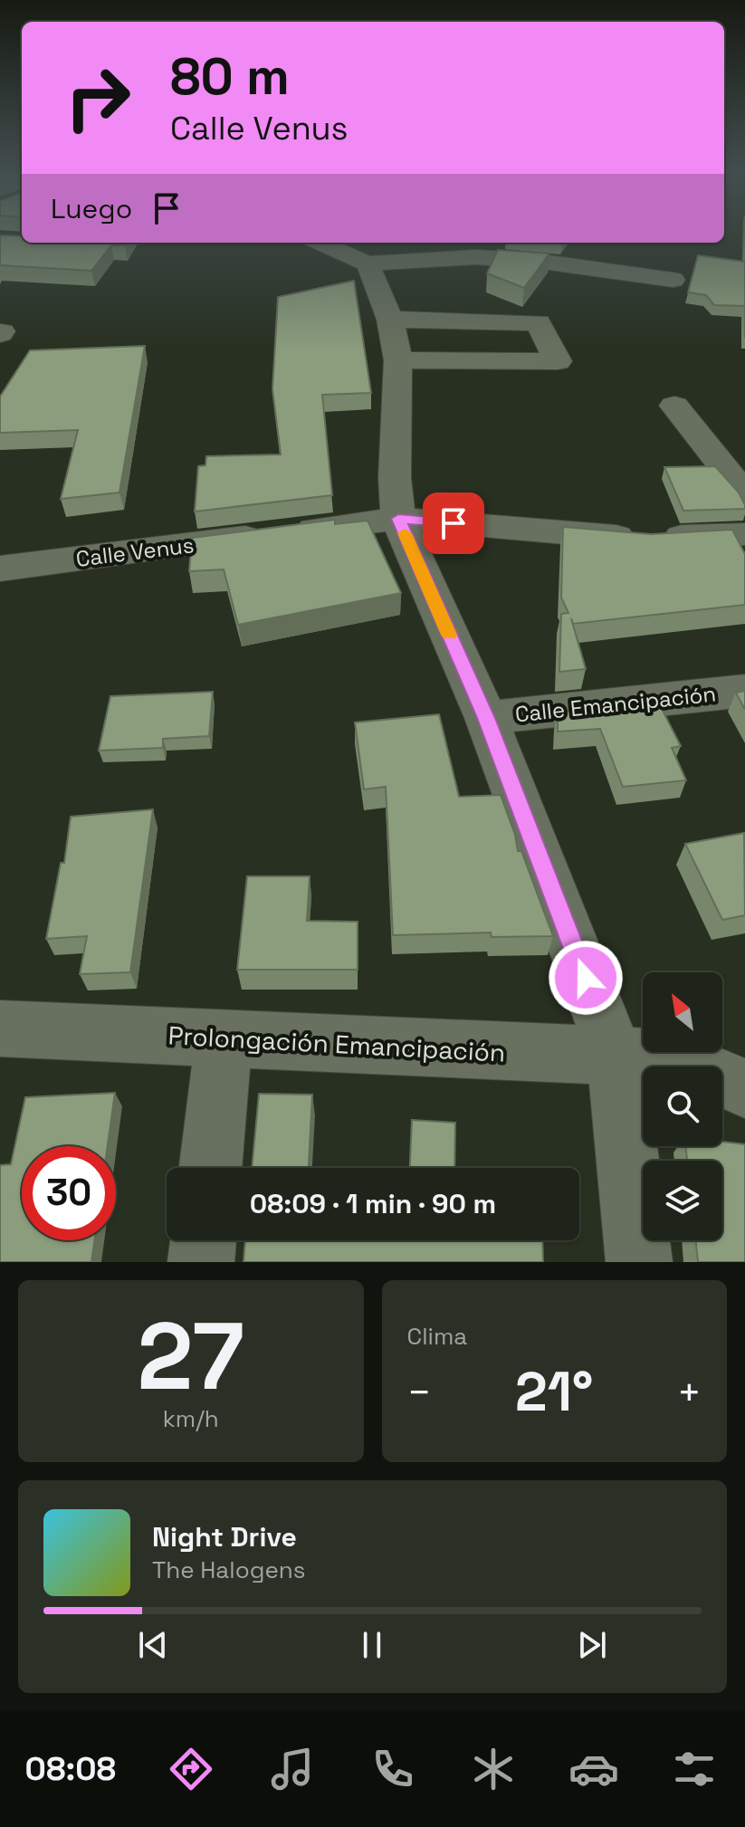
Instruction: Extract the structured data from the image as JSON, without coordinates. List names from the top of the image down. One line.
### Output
{"streets":{"street":["Calle Venus","Calle Emancipación","Prolongación Emancipación"]},"north":"top left","page":{"turn":["80 m","Calle Venus"],"then":"Luego","limit":"30","trip":"08:09 · 1 min · 90 m","tile":[["27","km/h"],"Clima"],"heat":["−","21°","+"],"song":["Night Drive","The Halogens"],"tabs":"08:08"}}
